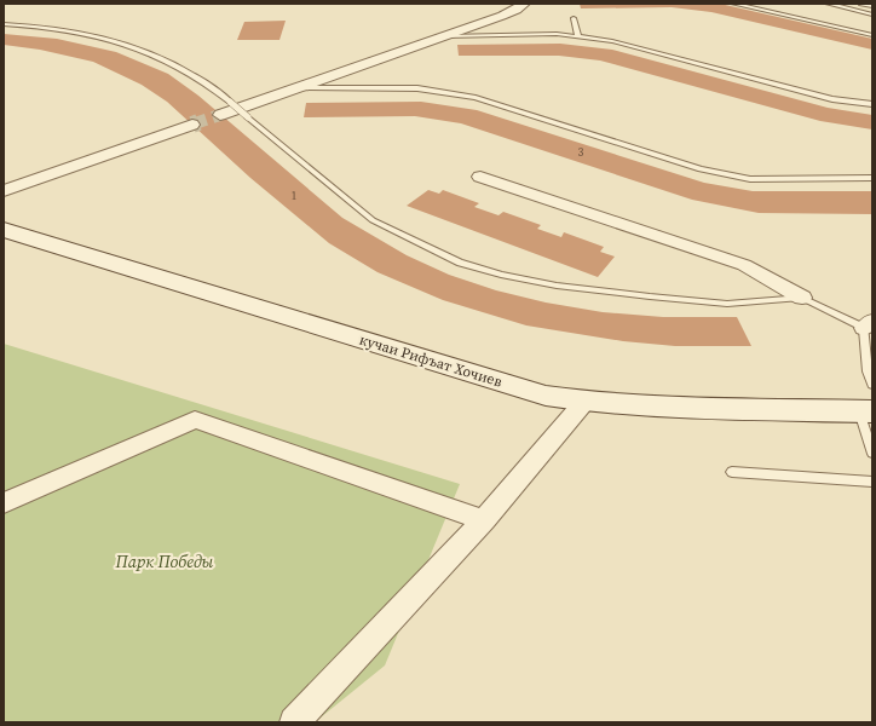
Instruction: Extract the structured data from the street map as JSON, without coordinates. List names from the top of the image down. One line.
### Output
{"streets":{"main road":["кучаи Рифъат Хочиев"]},"parks":["Парк Победы"],"house_numbers":["3","1"]}
